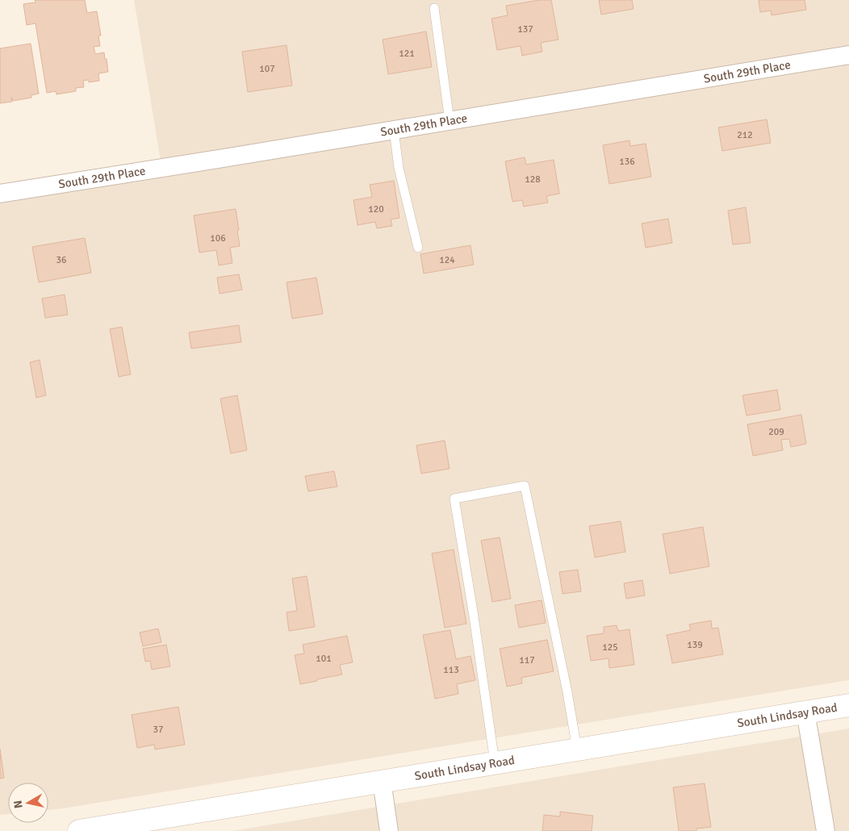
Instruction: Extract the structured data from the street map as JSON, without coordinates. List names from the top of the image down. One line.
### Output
{"streets":{"main road":["South Lindsay Road"],"street":["South 29th Place"]},"house_numbers":["137","121","107","212","136","128","120","106","36","124","209","139","125","101","117","113","37"],"north":"left"}
